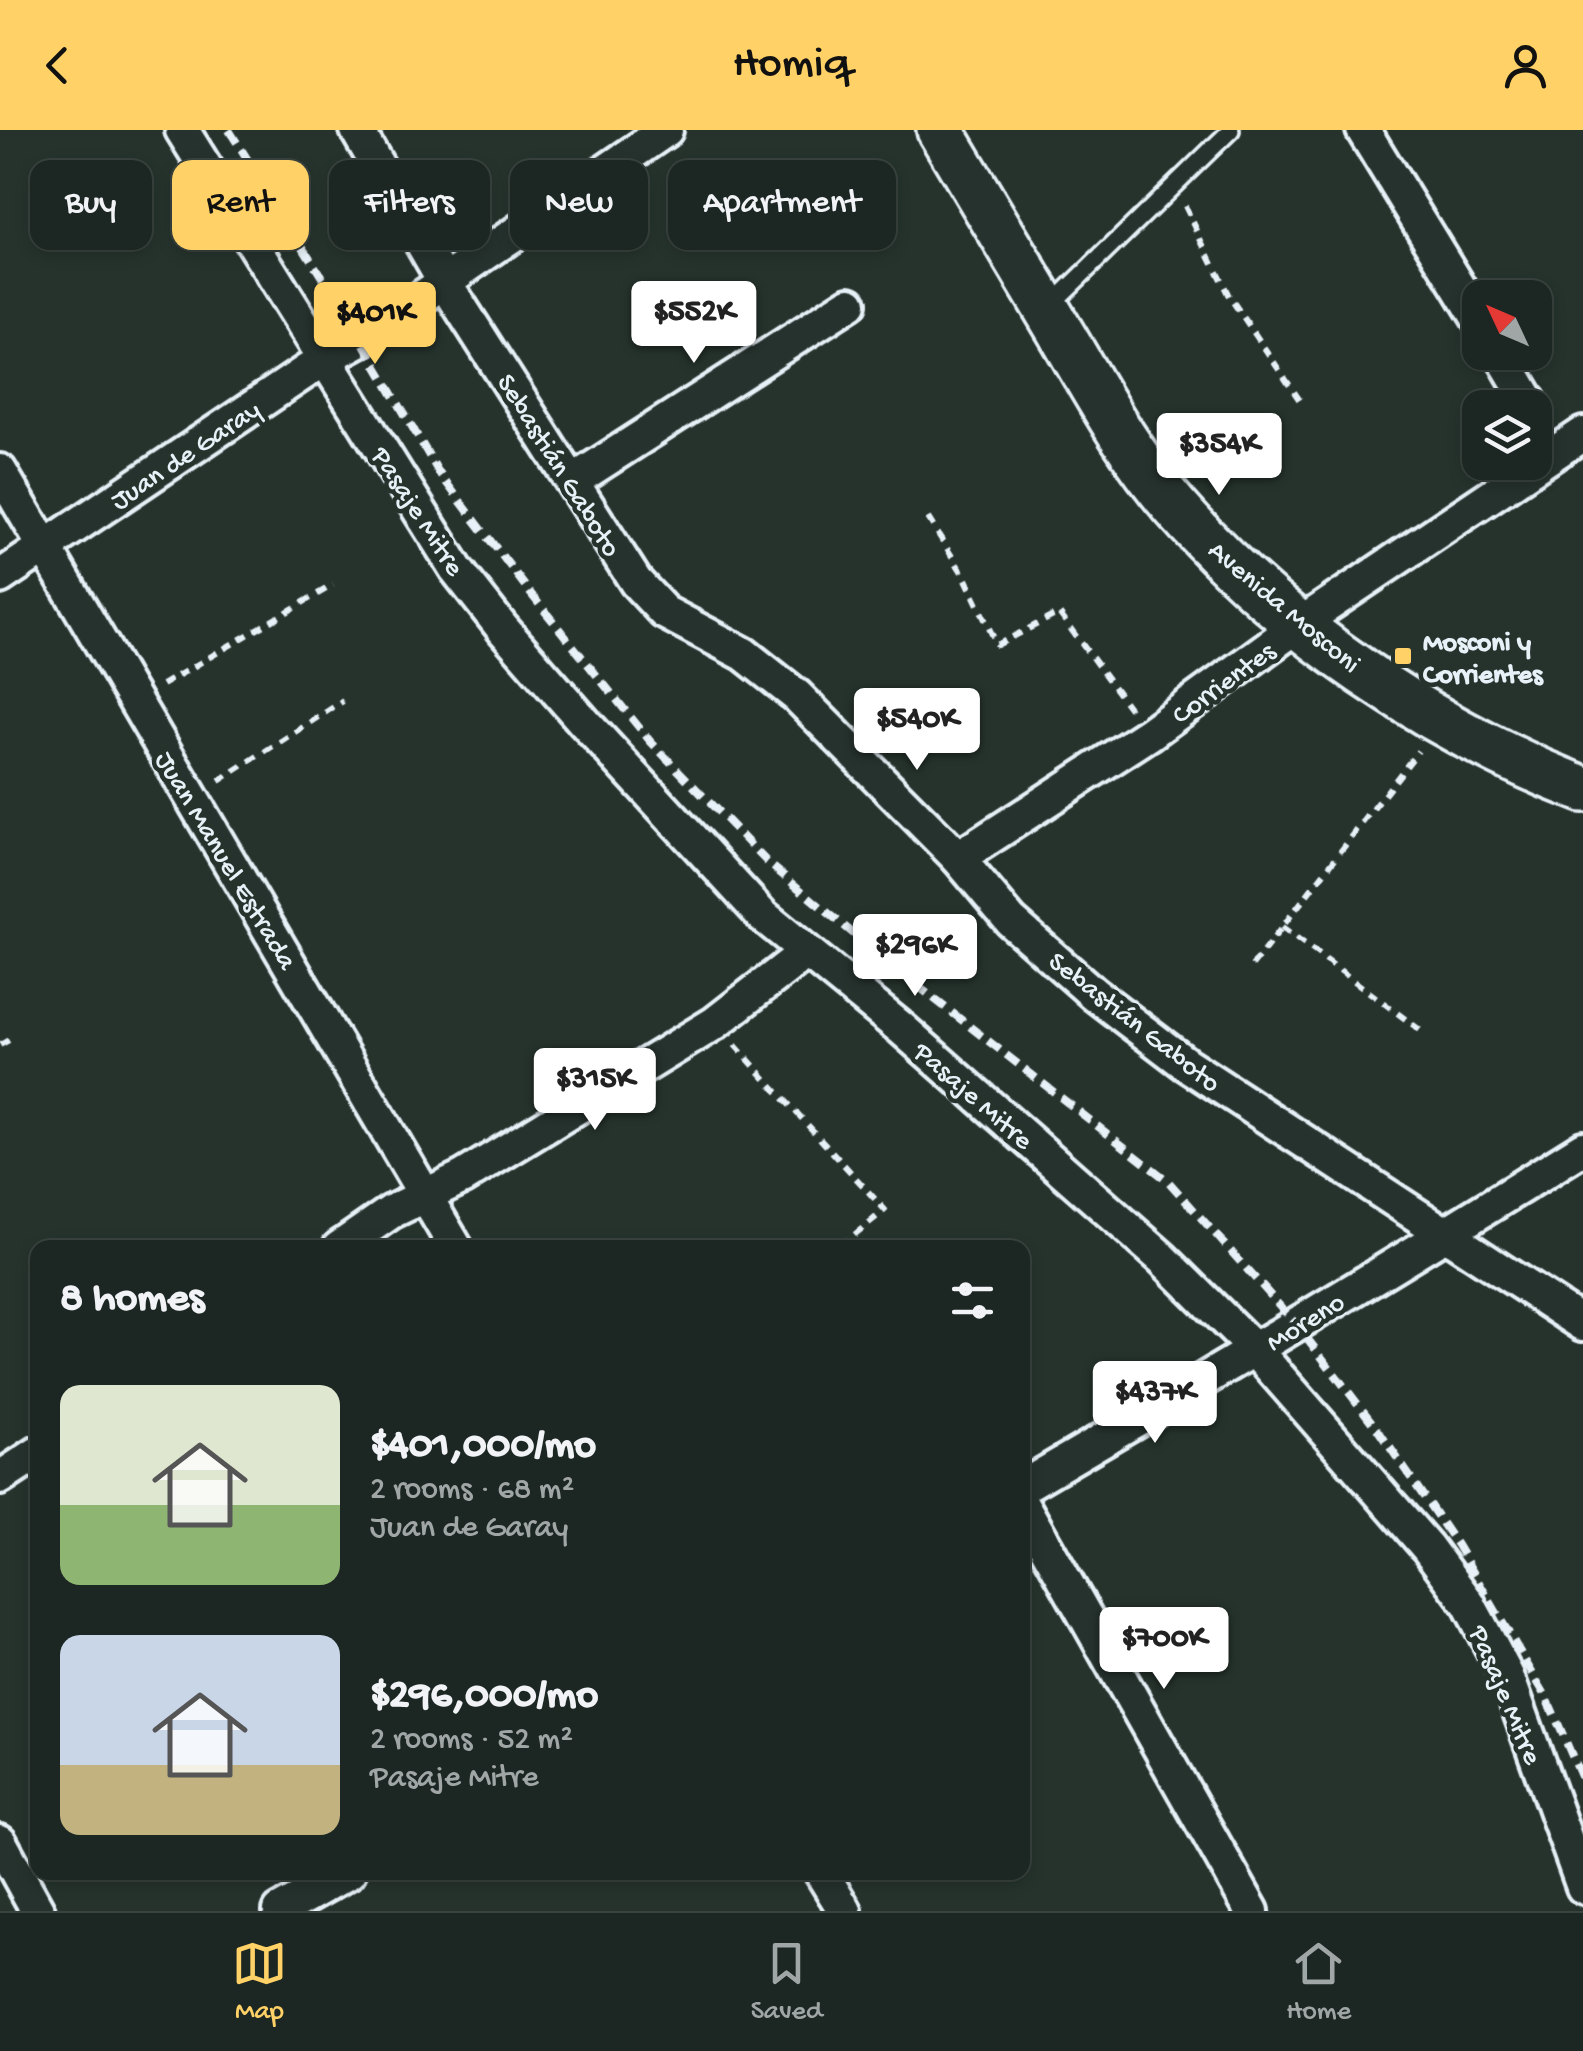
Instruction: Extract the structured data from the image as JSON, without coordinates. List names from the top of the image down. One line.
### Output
{"streets":{"street":["Juan de Garay","Sebastián Gaboto","Pasaje Mitre","Avenida Mosconi","Corrientes","Juan Manuel Estrada","Moreno"]},"crossings":[["Juan de Garay","Sebastián Gaboto"],["Juan de Garay","Pasaje Mitre"],["Juan de Garay","Juan Manuel Estrada"],["Sebastián Gaboto","Corrientes"],["Sebastián Gaboto","Moreno"],["Pasaje Mitre","Moreno"],["Avenida Mosconi","Corrientes"]],"places":{"transit":["Mosconi y Corrientes"]},"north":"top left","page":{"header":"Homiq","chip":["Buy","Rent","Filters","New","Apartment"],"price":["$552K","$401K","$354K","$540K","$296K","$315K","$437K","$700K"],"heading":"8 homes","list":[{"name":"$401,000/mo","note":"2 rooms · 68 m² · Juan de Garay"},{"name":"$296,000/mo","note":"2 rooms · 52 m² · Pasaje Mitre"}],"tabs":["Map","Saved","Home"]}}
